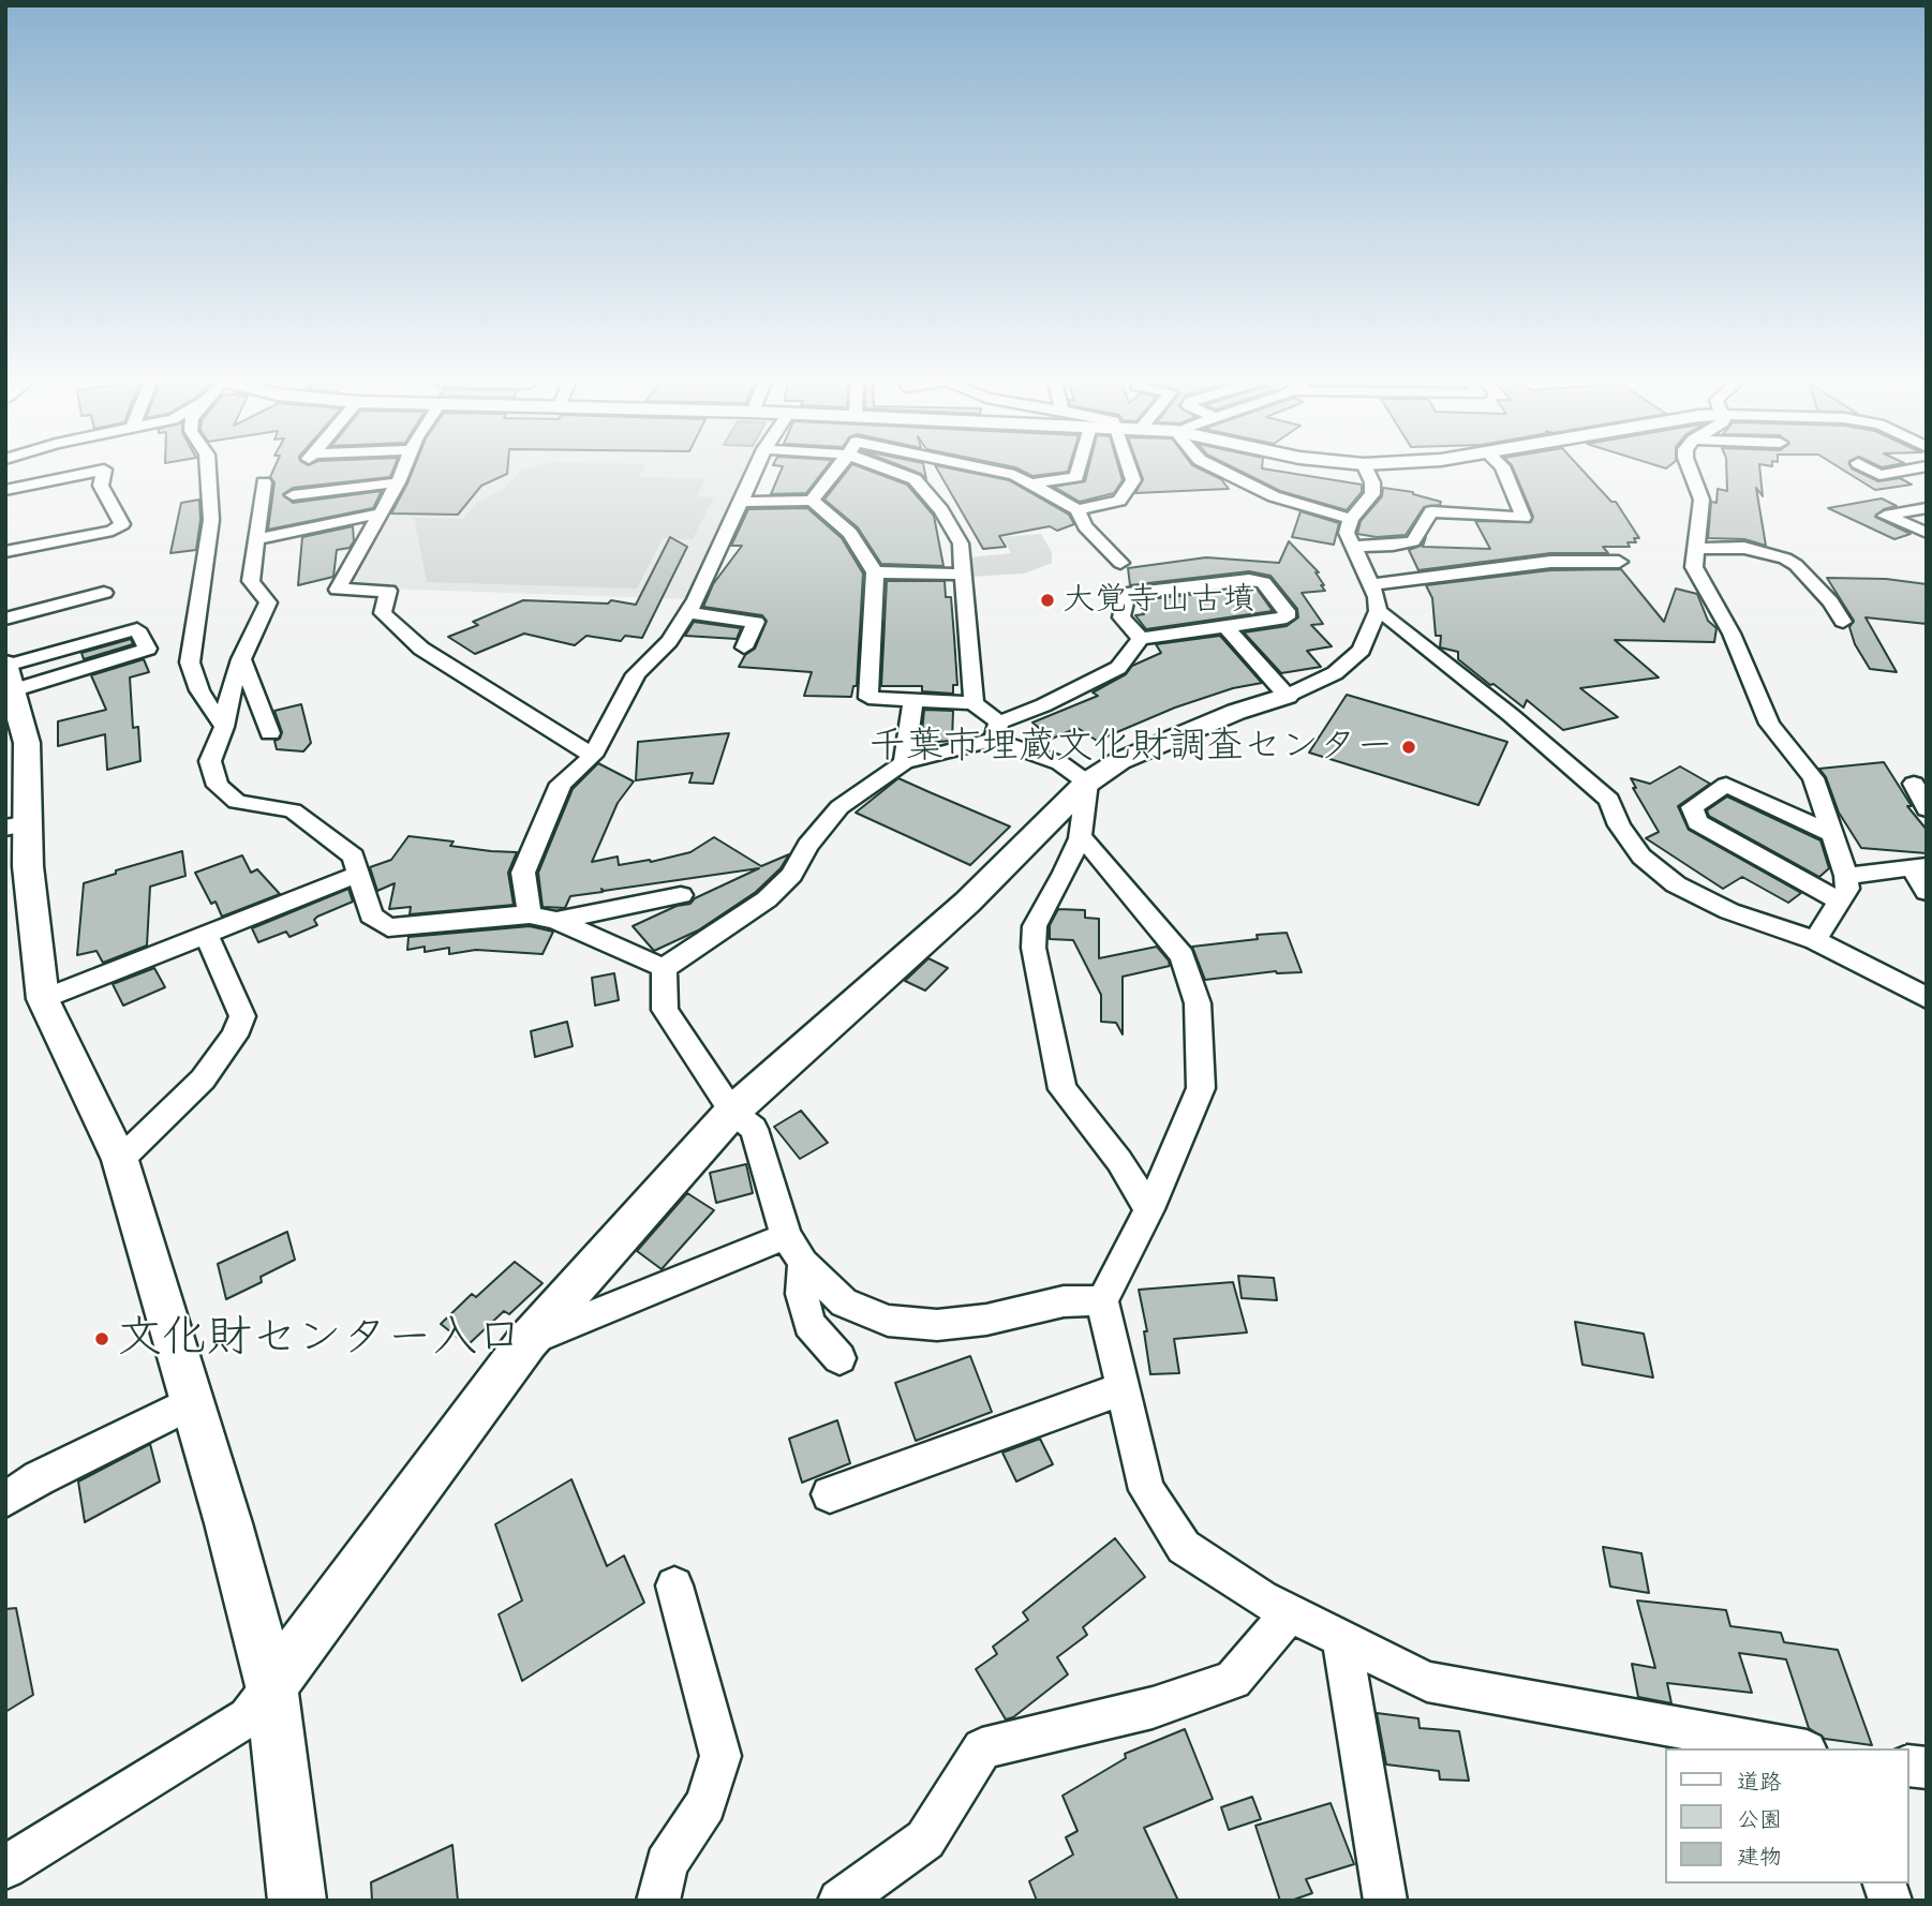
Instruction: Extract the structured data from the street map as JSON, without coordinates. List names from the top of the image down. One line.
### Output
{"places":["大覚寺山古墳","千葉市埋蔵文化財調査センター","文化財センター入口"],"legend":["道路","公園","建物"]}
